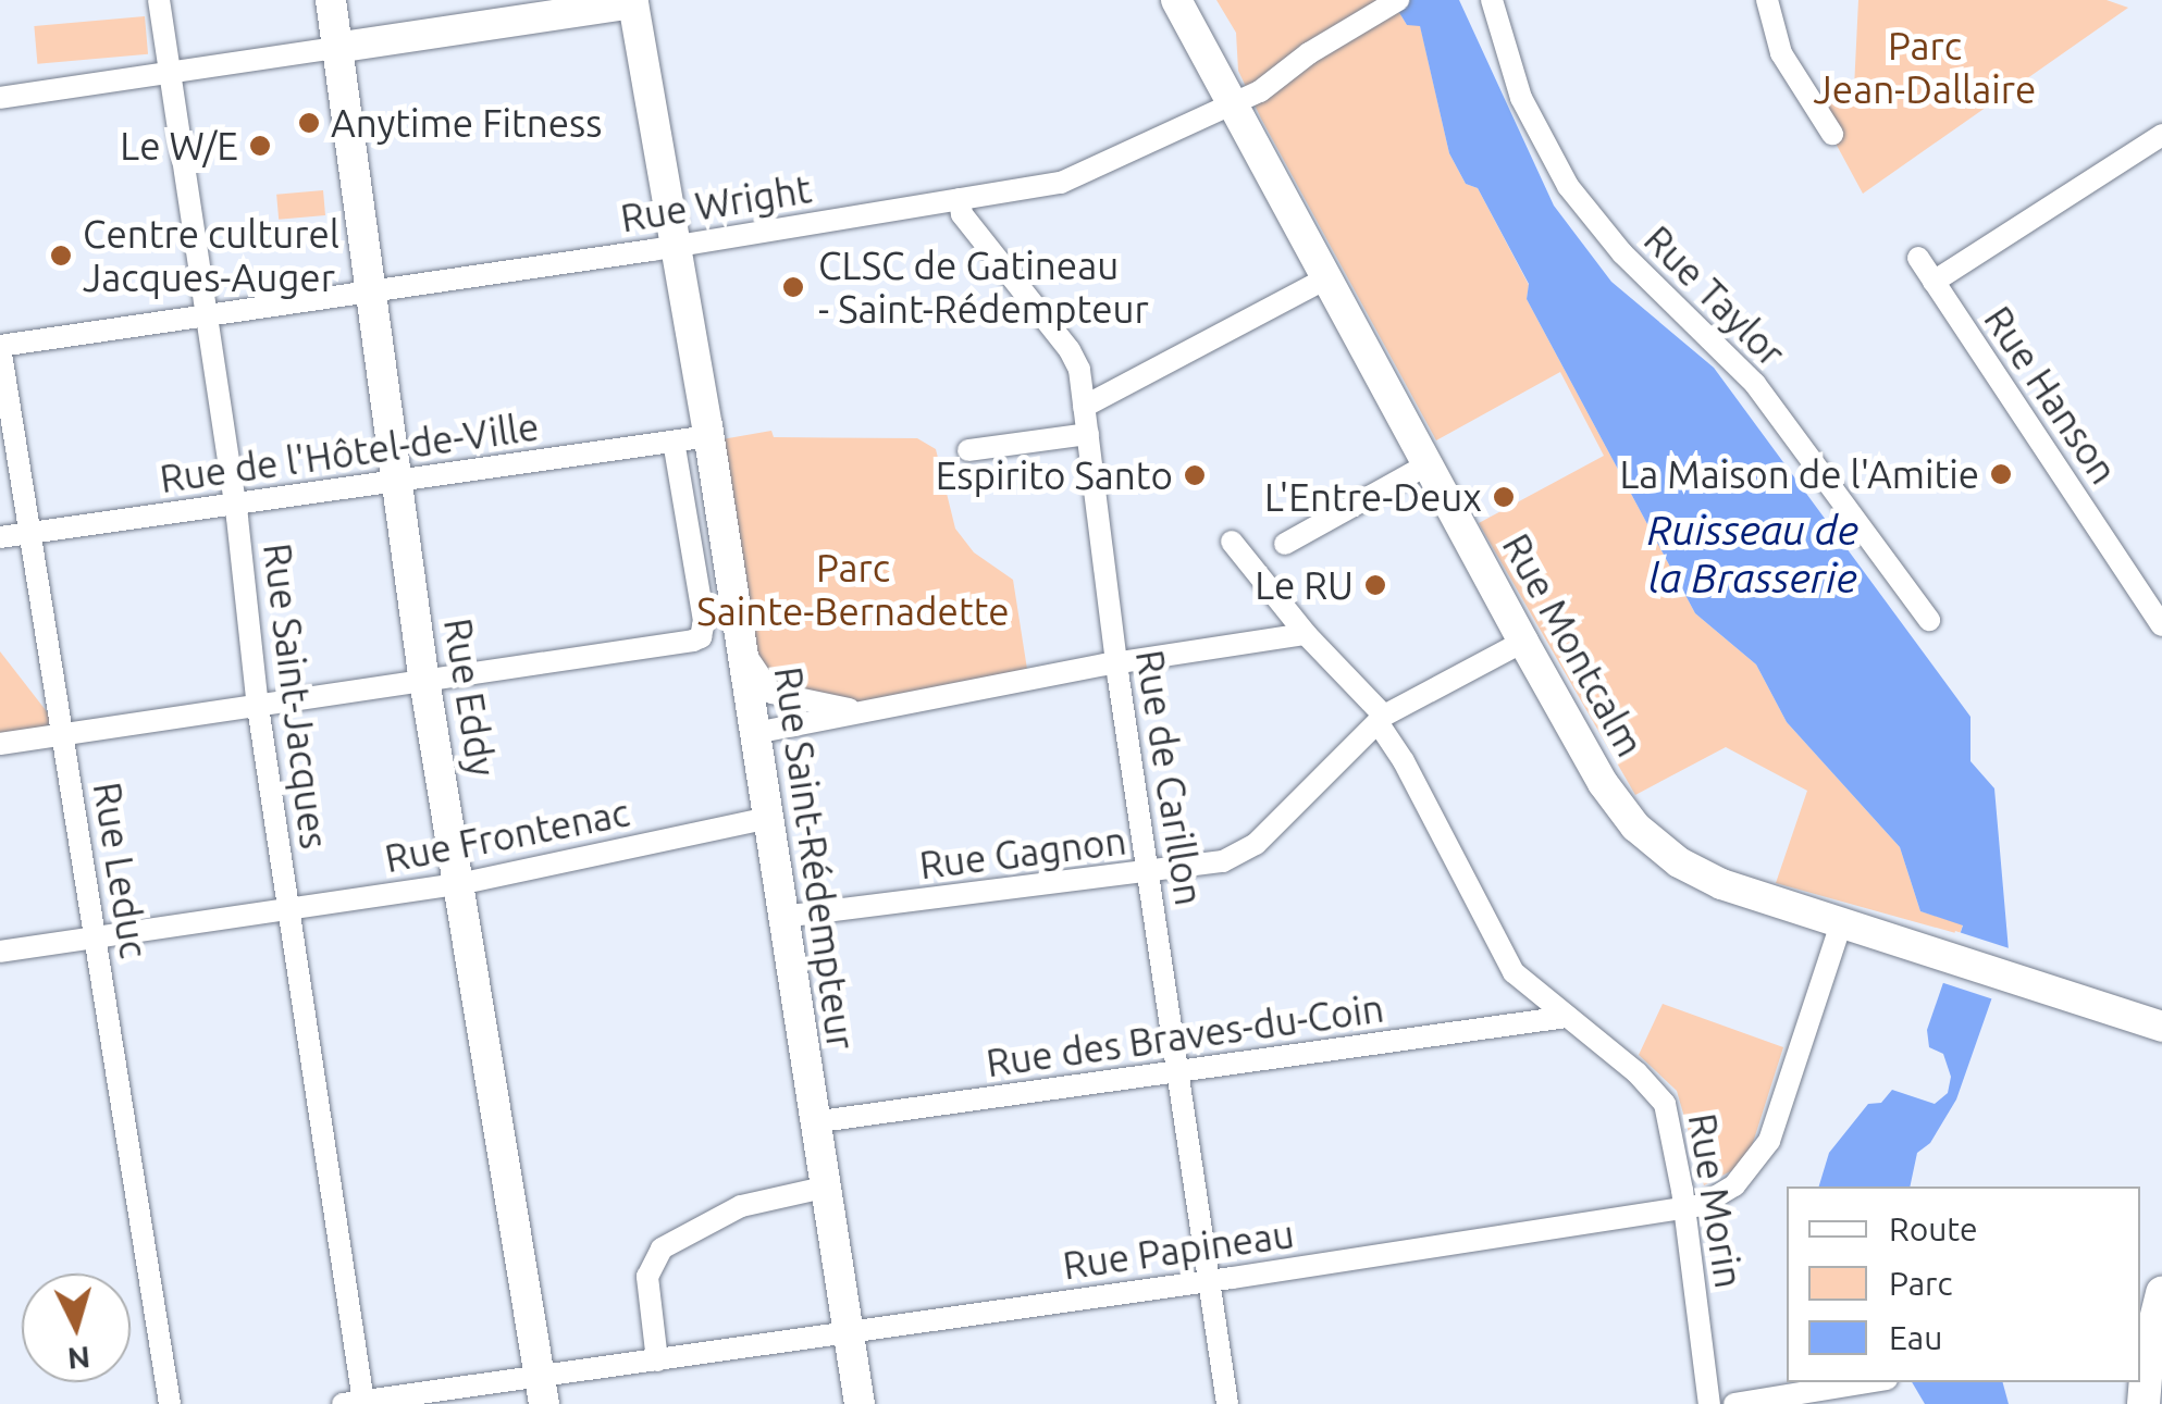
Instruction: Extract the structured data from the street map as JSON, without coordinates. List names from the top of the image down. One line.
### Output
{"streets":{"main road":["Rue Montcalm","Rue Eddy","Rue Saint-Rédempteur"],"street":["Rue Wright","Rue Taylor","Rue Hanson","Rue de l'Hôtel-de-Ville","Rue Saint-Jacques","Rue de Carillon","Rue Frontenac","Rue Gagnon","Rue Leduc","Rue des Braves-du-Coin","Rue Morin","Rue Papineau"]},"crossings":[["Rue Wright","Rue Montcalm"],["Rue Wright","Rue Saint-Jacques"],["Rue Wright","Rue Eddy"],["Rue Wright","Rue de Carillon"],["Rue Wright","Rue Saint-Rédempteur"],["Rue Wright","Rue Leduc"],["Rue de l'Hôtel-de-Ville","Rue Saint-Jacques"],["Rue de l'Hôtel-de-Ville","Rue Eddy"],["Rue de l'Hôtel-de-Ville","Rue Saint-Rédempteur"],["Rue de l'Hôtel-de-Ville","Rue Leduc"],["Rue Montcalm","Rue Gagnon"],["Rue Montcalm","Rue Papineau"],["Rue Saint-Jacques","Rue Frontenac"],["Rue Saint-Jacques","Rue Papineau"],["Rue Eddy","Rue Frontenac"],["Rue Eddy","Rue Papineau"],["Rue de Carillon","Rue Gagnon"],["Rue de Carillon","Rue des Braves-du-Coin"],["Rue de Carillon","Rue Papineau"],["Rue Frontenac","Rue Saint-Rédempteur"],["Rue Frontenac","Rue Leduc"],["Rue Gagnon","Rue Saint-Rédempteur"],["Rue Gagnon","Rue Morin"],["Rue Saint-Rédempteur","Rue des Braves-du-Coin"],["Rue Saint-Rédempteur","Rue Papineau"],["Rue des Braves-du-Coin","Rue Morin"],["Rue Morin","Rue Papineau"]],"water":["Ruisseau de la Brasserie"],"parks":["Parc Jean-Dallaire","Parc Sainte-Bernadette"],"places":["Anytime Fitness","Le W/E","Centre culturel Jacques-Auger","CLSC de Gatineau - Saint-Rédempteur","La Maison de l'Amitie","Espirito Santo","L'Entre-Deux","Le RU"],"legend":["Route","Parc","Eau"],"north":"bottom"}
